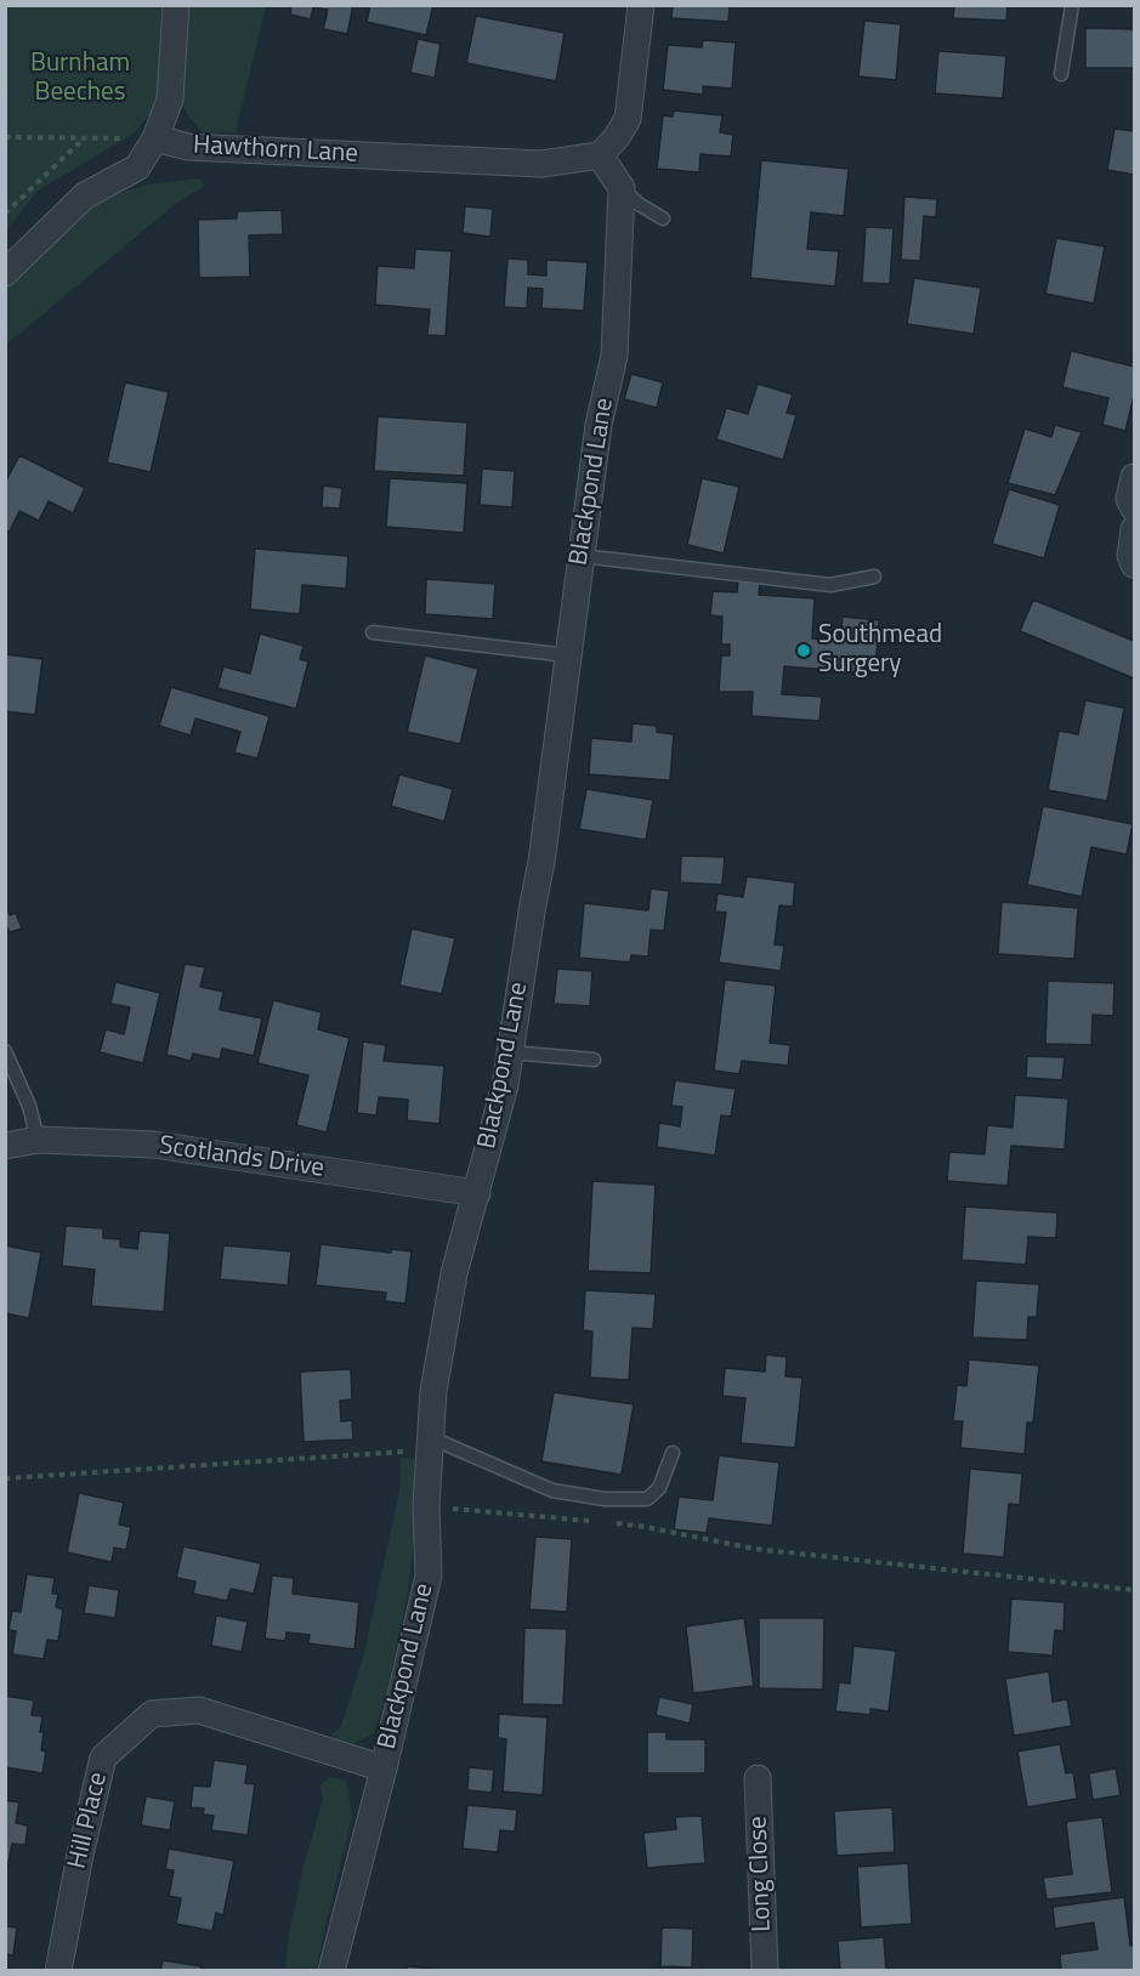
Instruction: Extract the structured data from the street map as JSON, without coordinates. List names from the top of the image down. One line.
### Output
{"streets":{"street":["Hawthorn Lane","Blackpond Lane","Scotlands Drive","Hill Place","Long Close"]},"crossings":[["Blackpond Lane","Scotlands Drive"],["Blackpond Lane","Hill Place"]],"parks":["Burnham Beeches"],"places":["Southmead Surgery"]}
